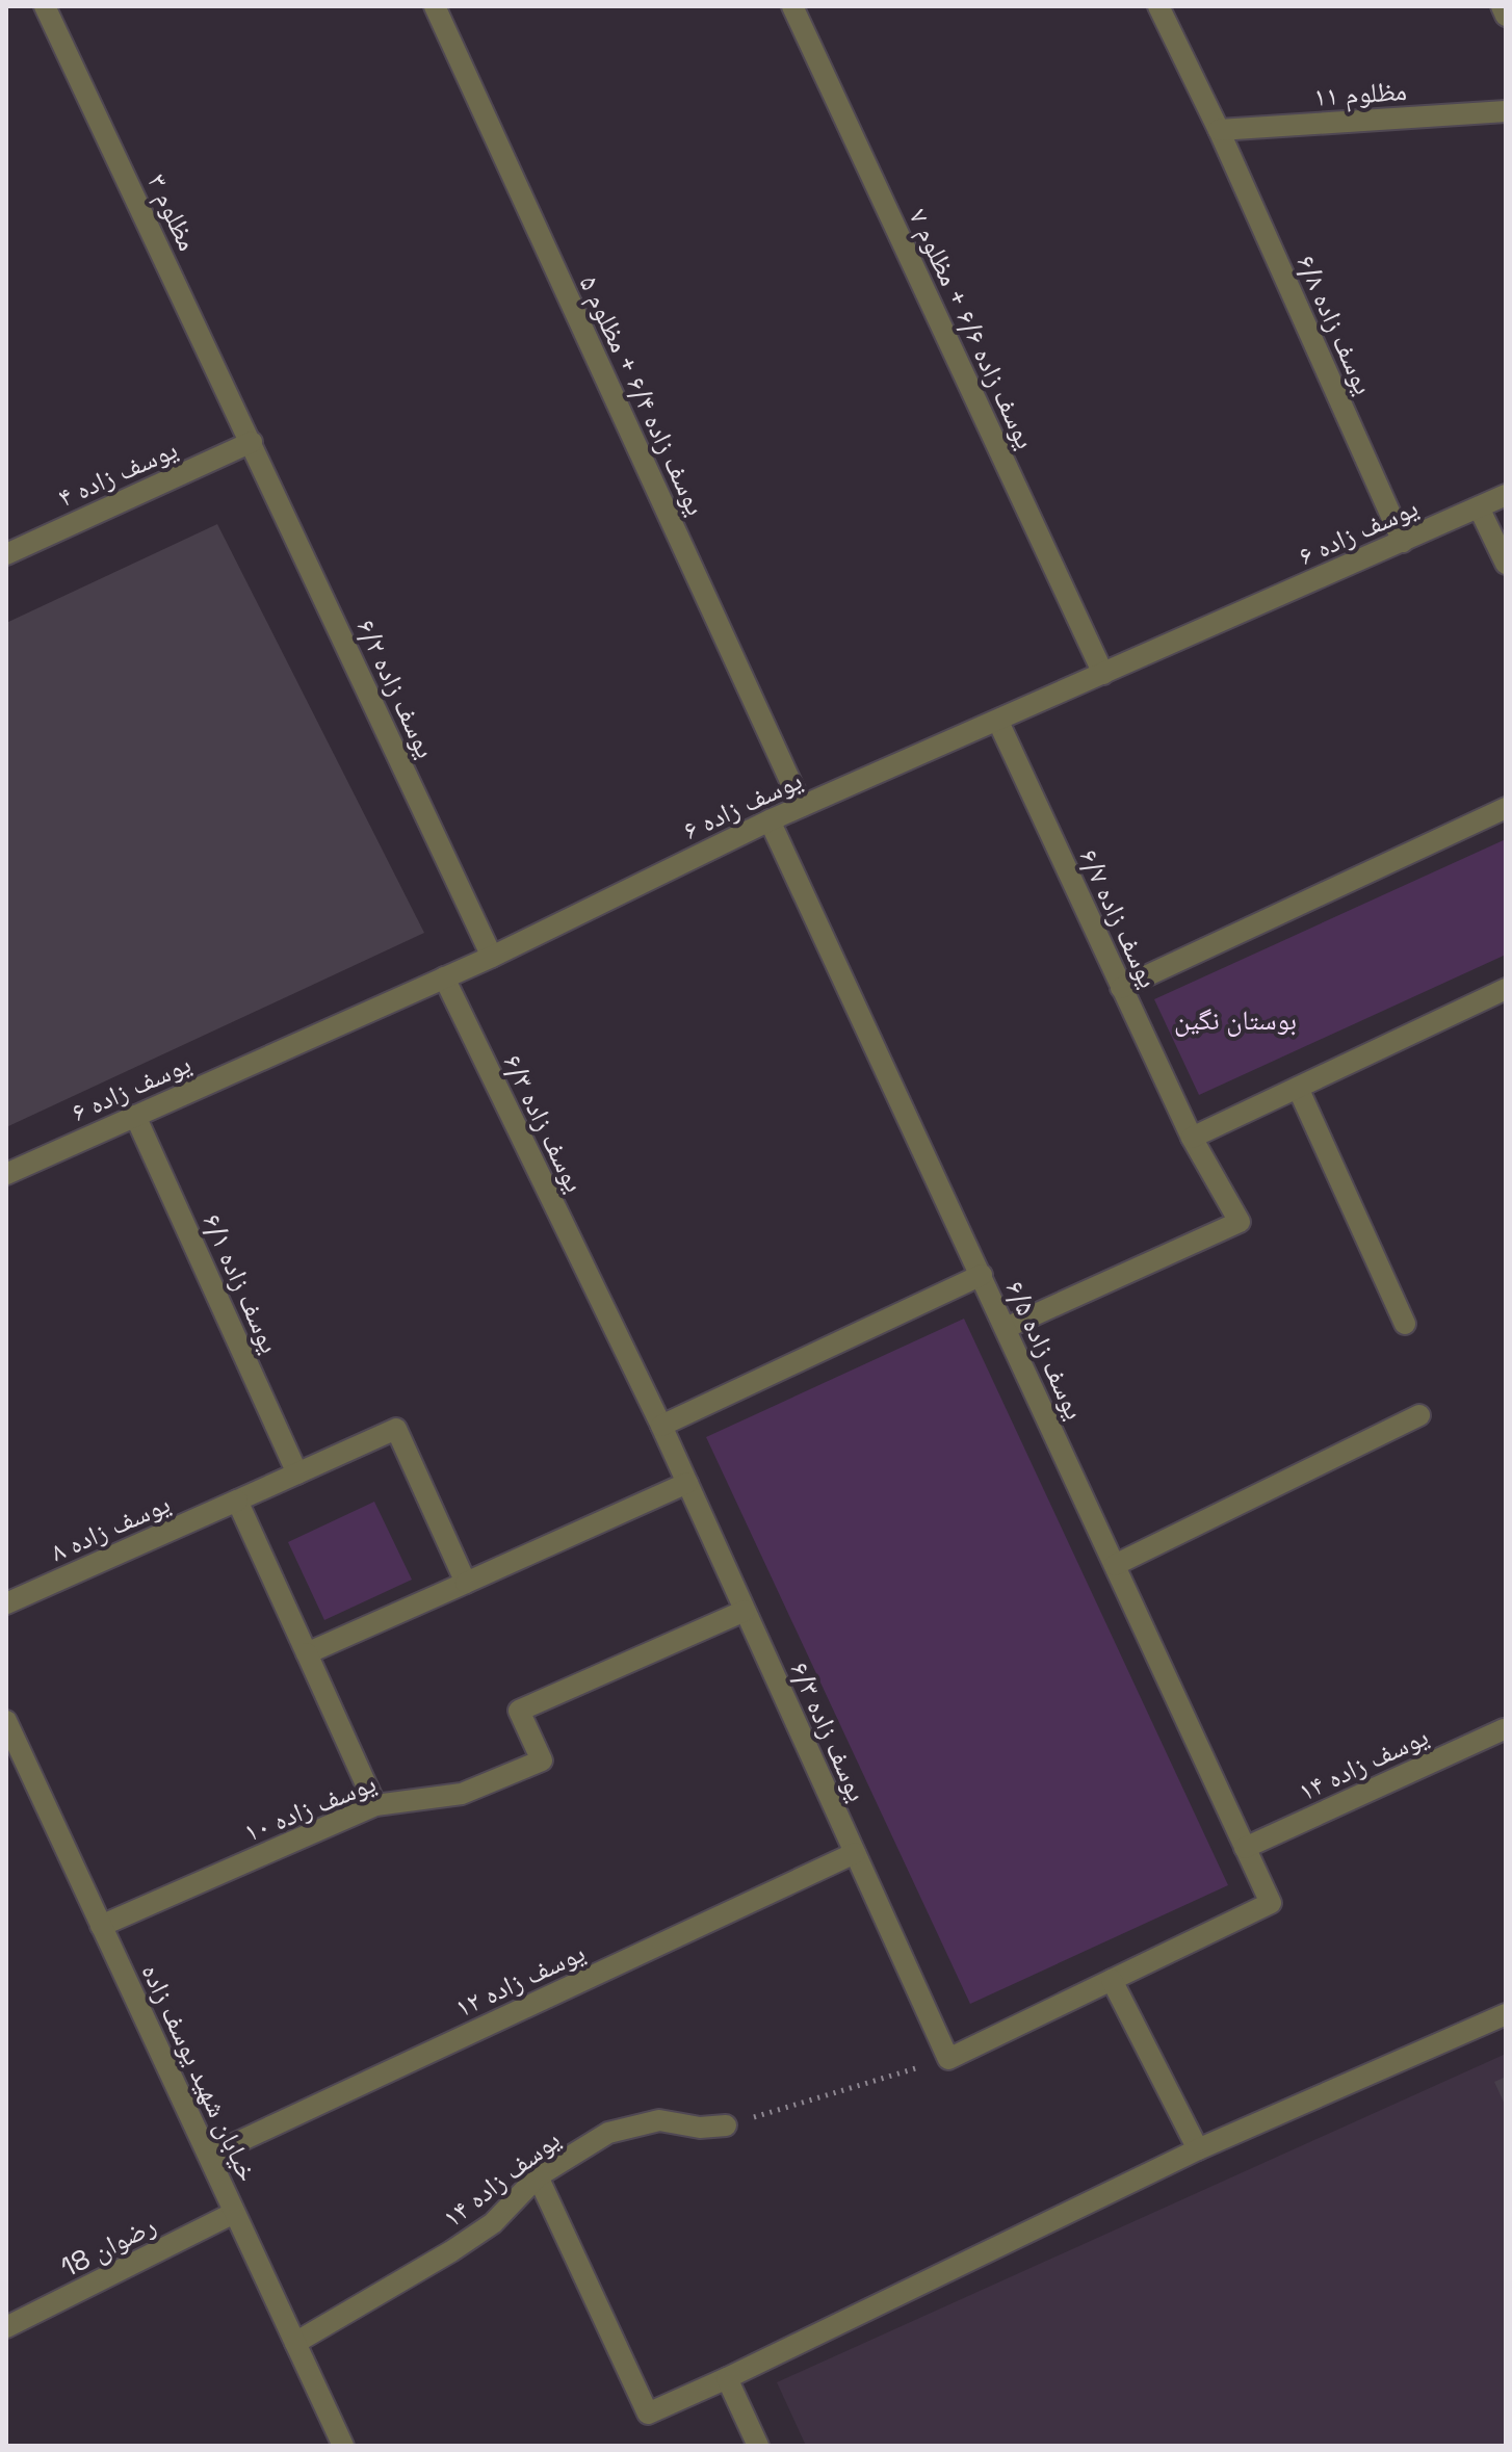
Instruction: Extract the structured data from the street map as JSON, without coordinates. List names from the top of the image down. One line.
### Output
{"streets":{"street":["مظلوم ۱۱","مظلوم ۳","یوسف زاده ۶/۸","یوسف زاده ۶/۶ + مظلوم ۷","یوسف زاده ۶/۴ + مظلوم ۵","یوسف زاده ۴","یوسف زاده ۶","یوسف زاده ۶/۲","یوسف زاده ۶/۷","یوسف زاده ۶/۳","یوسف زاده ۶/۱","یوسف زاده ۶/۵","یوسف زاده ۸","یوسف زاده ۱۴","یوسف زاده ۱۰","یوسف زاده ۱۲","خیابان شهید یوسف زاده","رضوان 18"]},"crossings":[["مظلوم ۱۱","یوسف زاده ۶/۸"],["مظلوم ۳","یوسف زاده ۴"],["مظلوم ۳","یوسف زاده ۶/۲"],["یوسف زاده ۶/۸","یوسف زاده ۶"],["یوسف زاده ۶/۶ + مظلوم ۷","یوسف زاده ۶"],["یوسف زاده ۶/۴ + مظلوم ۵","یوسف زاده ۶"],["یوسف زاده ۴","یوسف زاده ۶/۲"],["یوسف زاده ۶","یوسف زاده ۶/۲"],["یوسف زاده ۶","یوسف زاده ۶/۷"],["یوسف زاده ۶","یوسف زاده ۶/۳"],["یوسف زاده ۶","یوسف زاده ۶/۱"],["یوسف زاده ۶","یوسف زاده ۶/۵"],["یوسف زاده ۶/۷","یوسف زاده ۶/۵"],["یوسف زاده ۶/۳","یوسف زاده ۱۰"],["یوسف زاده ۶/۳","یوسف زاده ۱۲"],["یوسف زاده ۶/۱","یوسف زاده ۸"],["یوسف زاده ۶/۵","یوسف زاده ۱۴"],["یوسف زاده ۱۴","خیابان شهید یوسف زاده"],["یوسف زاده ۱۰","خیابان شهید یوسف زاده"],["یوسف زاده ۱۲","خیابان شهید یوسف زاده"],["خیابان شهید یوسف زاده","رضوان 18"]],"parks":["بوستان نگین"]}
